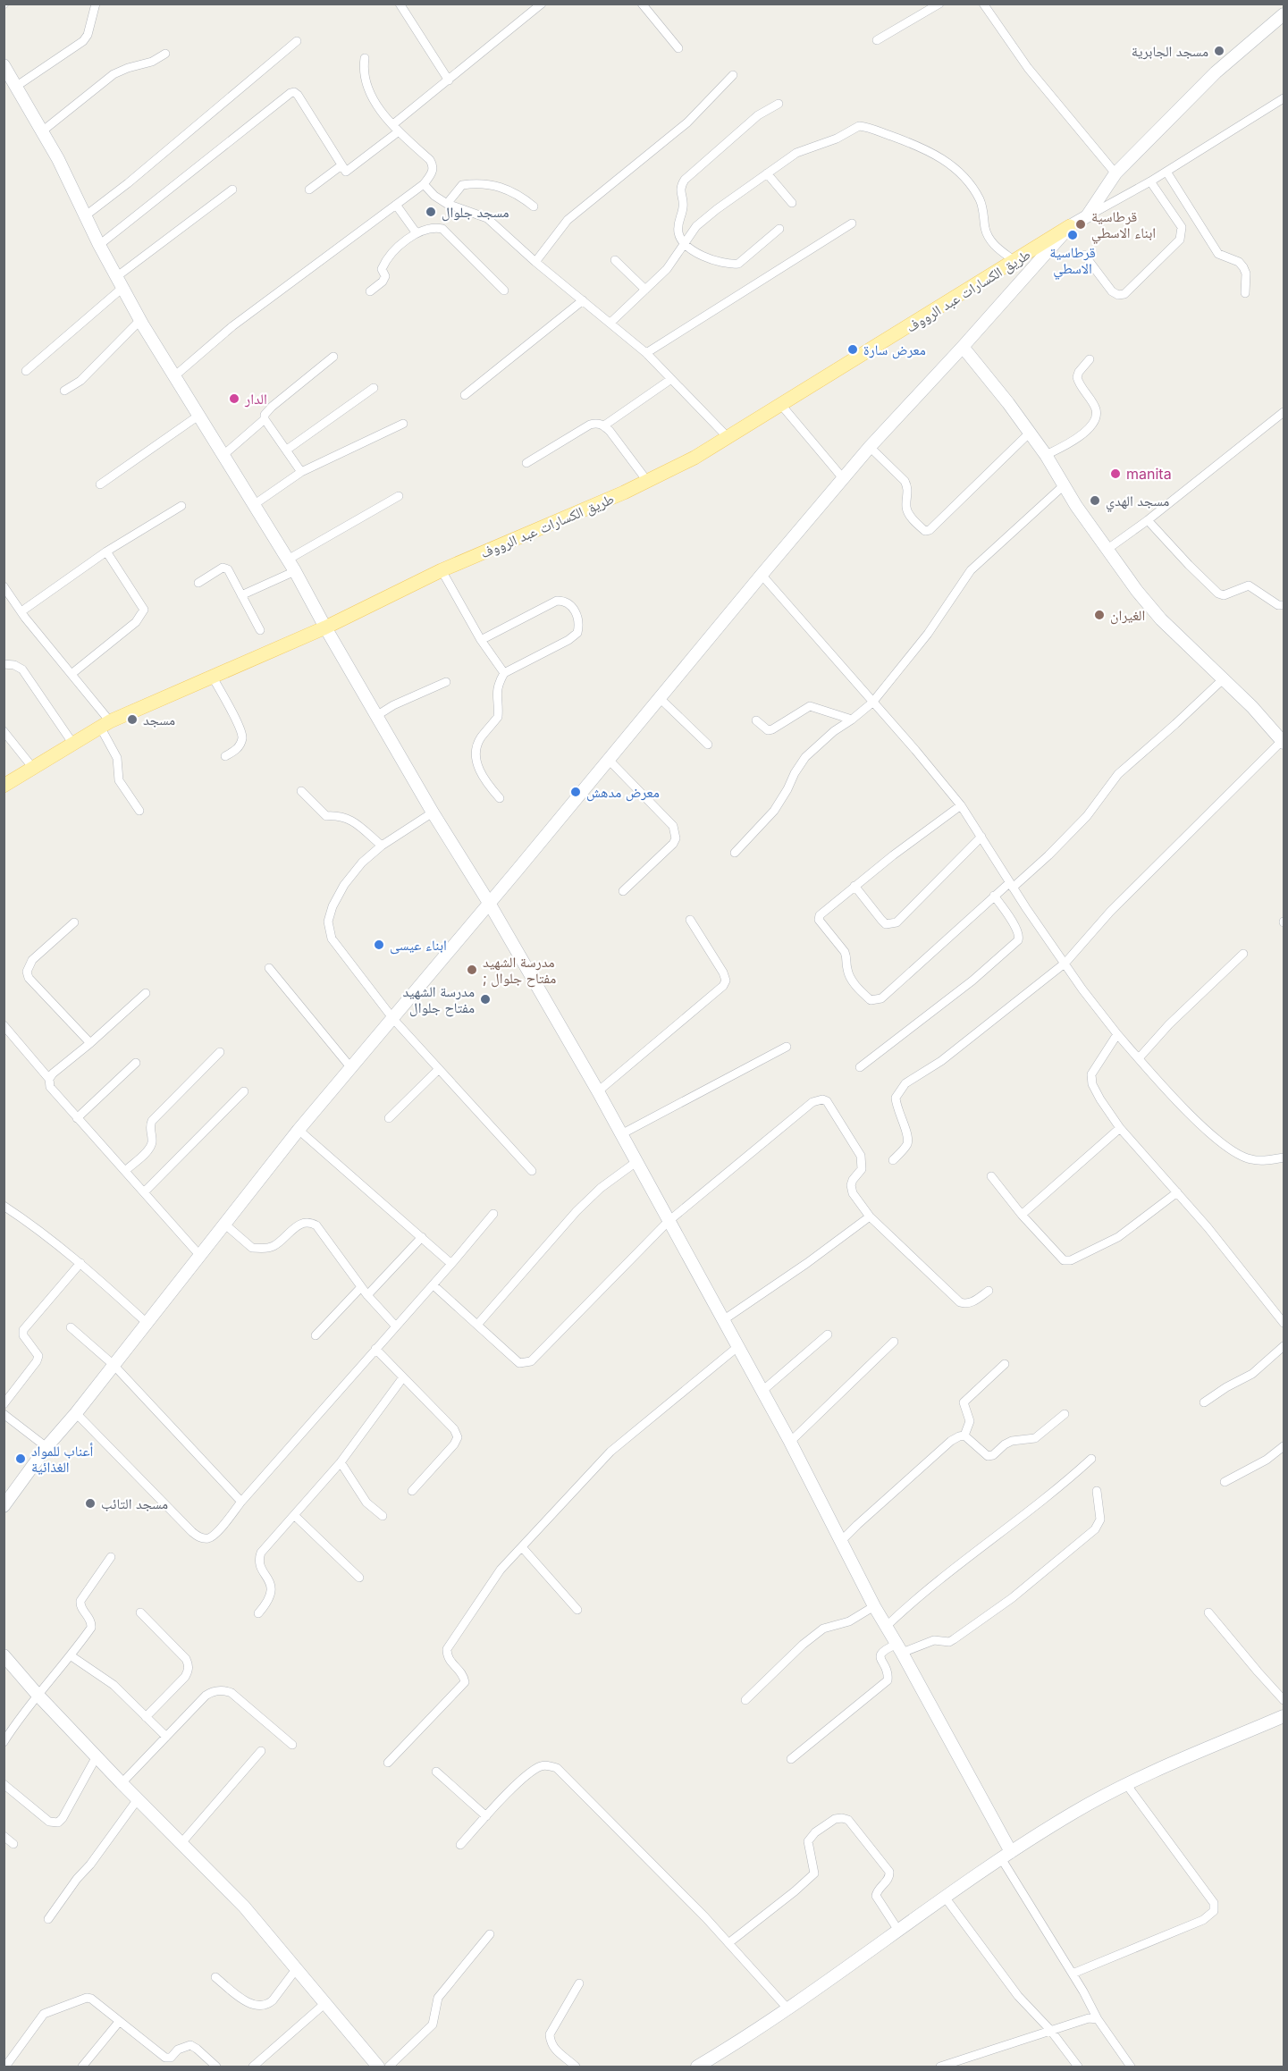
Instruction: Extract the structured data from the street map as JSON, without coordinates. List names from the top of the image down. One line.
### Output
{"streets":{"main road":["طريق الكسارات عبد الرووف"]},"places":["مسجد الجابرية","مسجد جلوال","قرطاسية ابناء الاسطي","قرطاسية الاسطي","معرض سارة","الدار","manita","مسجد الهدي","الغيران","مسجد","معرض مدهش","ابناء عيسى","مدرسة الشهيد ; مفتاح جلوال","مدرسة الشهيد مفتاح جلوال","أعناب للمواد الغذائية","مسجد التائب"]}
